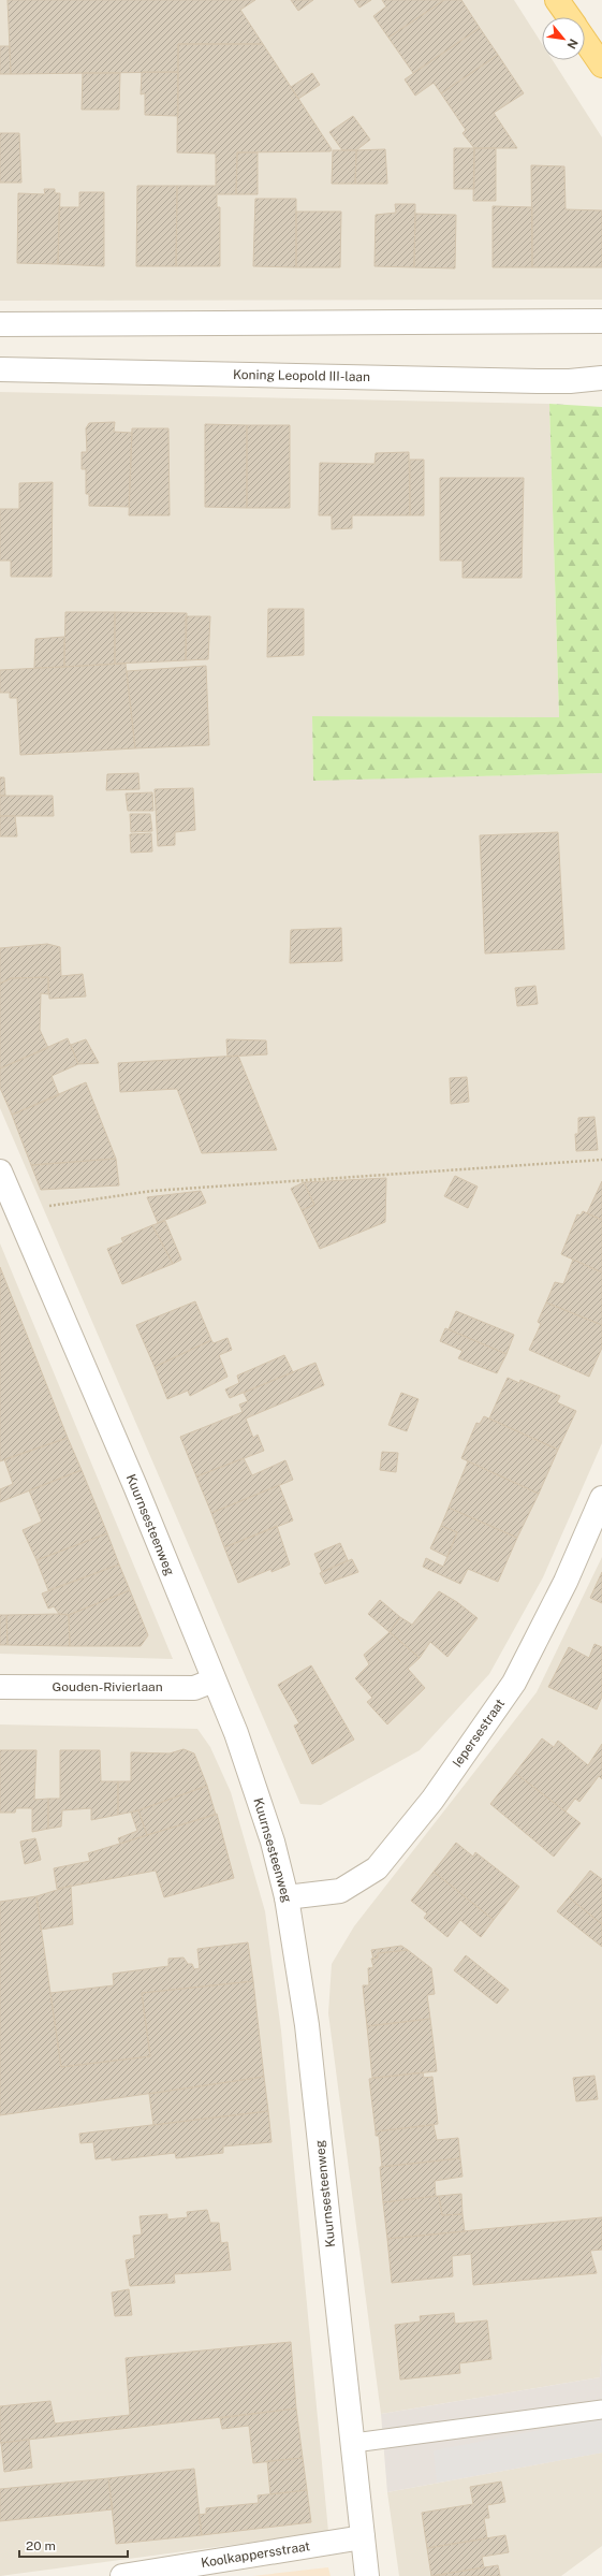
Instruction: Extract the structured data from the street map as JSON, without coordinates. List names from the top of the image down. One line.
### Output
{"streets":{"street":["Koning Leopold III-laan","Kuurnsesteenweg","Gouden-Rivierlaan","Iepersestraat","Koolkappersstraat"]},"crossings":[["Kuurnsesteenweg","Gouden-Rivierlaan"],["Kuurnsesteenweg","Iepersestraat"],["Kuurnsesteenweg","Koolkappersstraat"]],"scale_bar":"20 m","north":"bottom right"}
